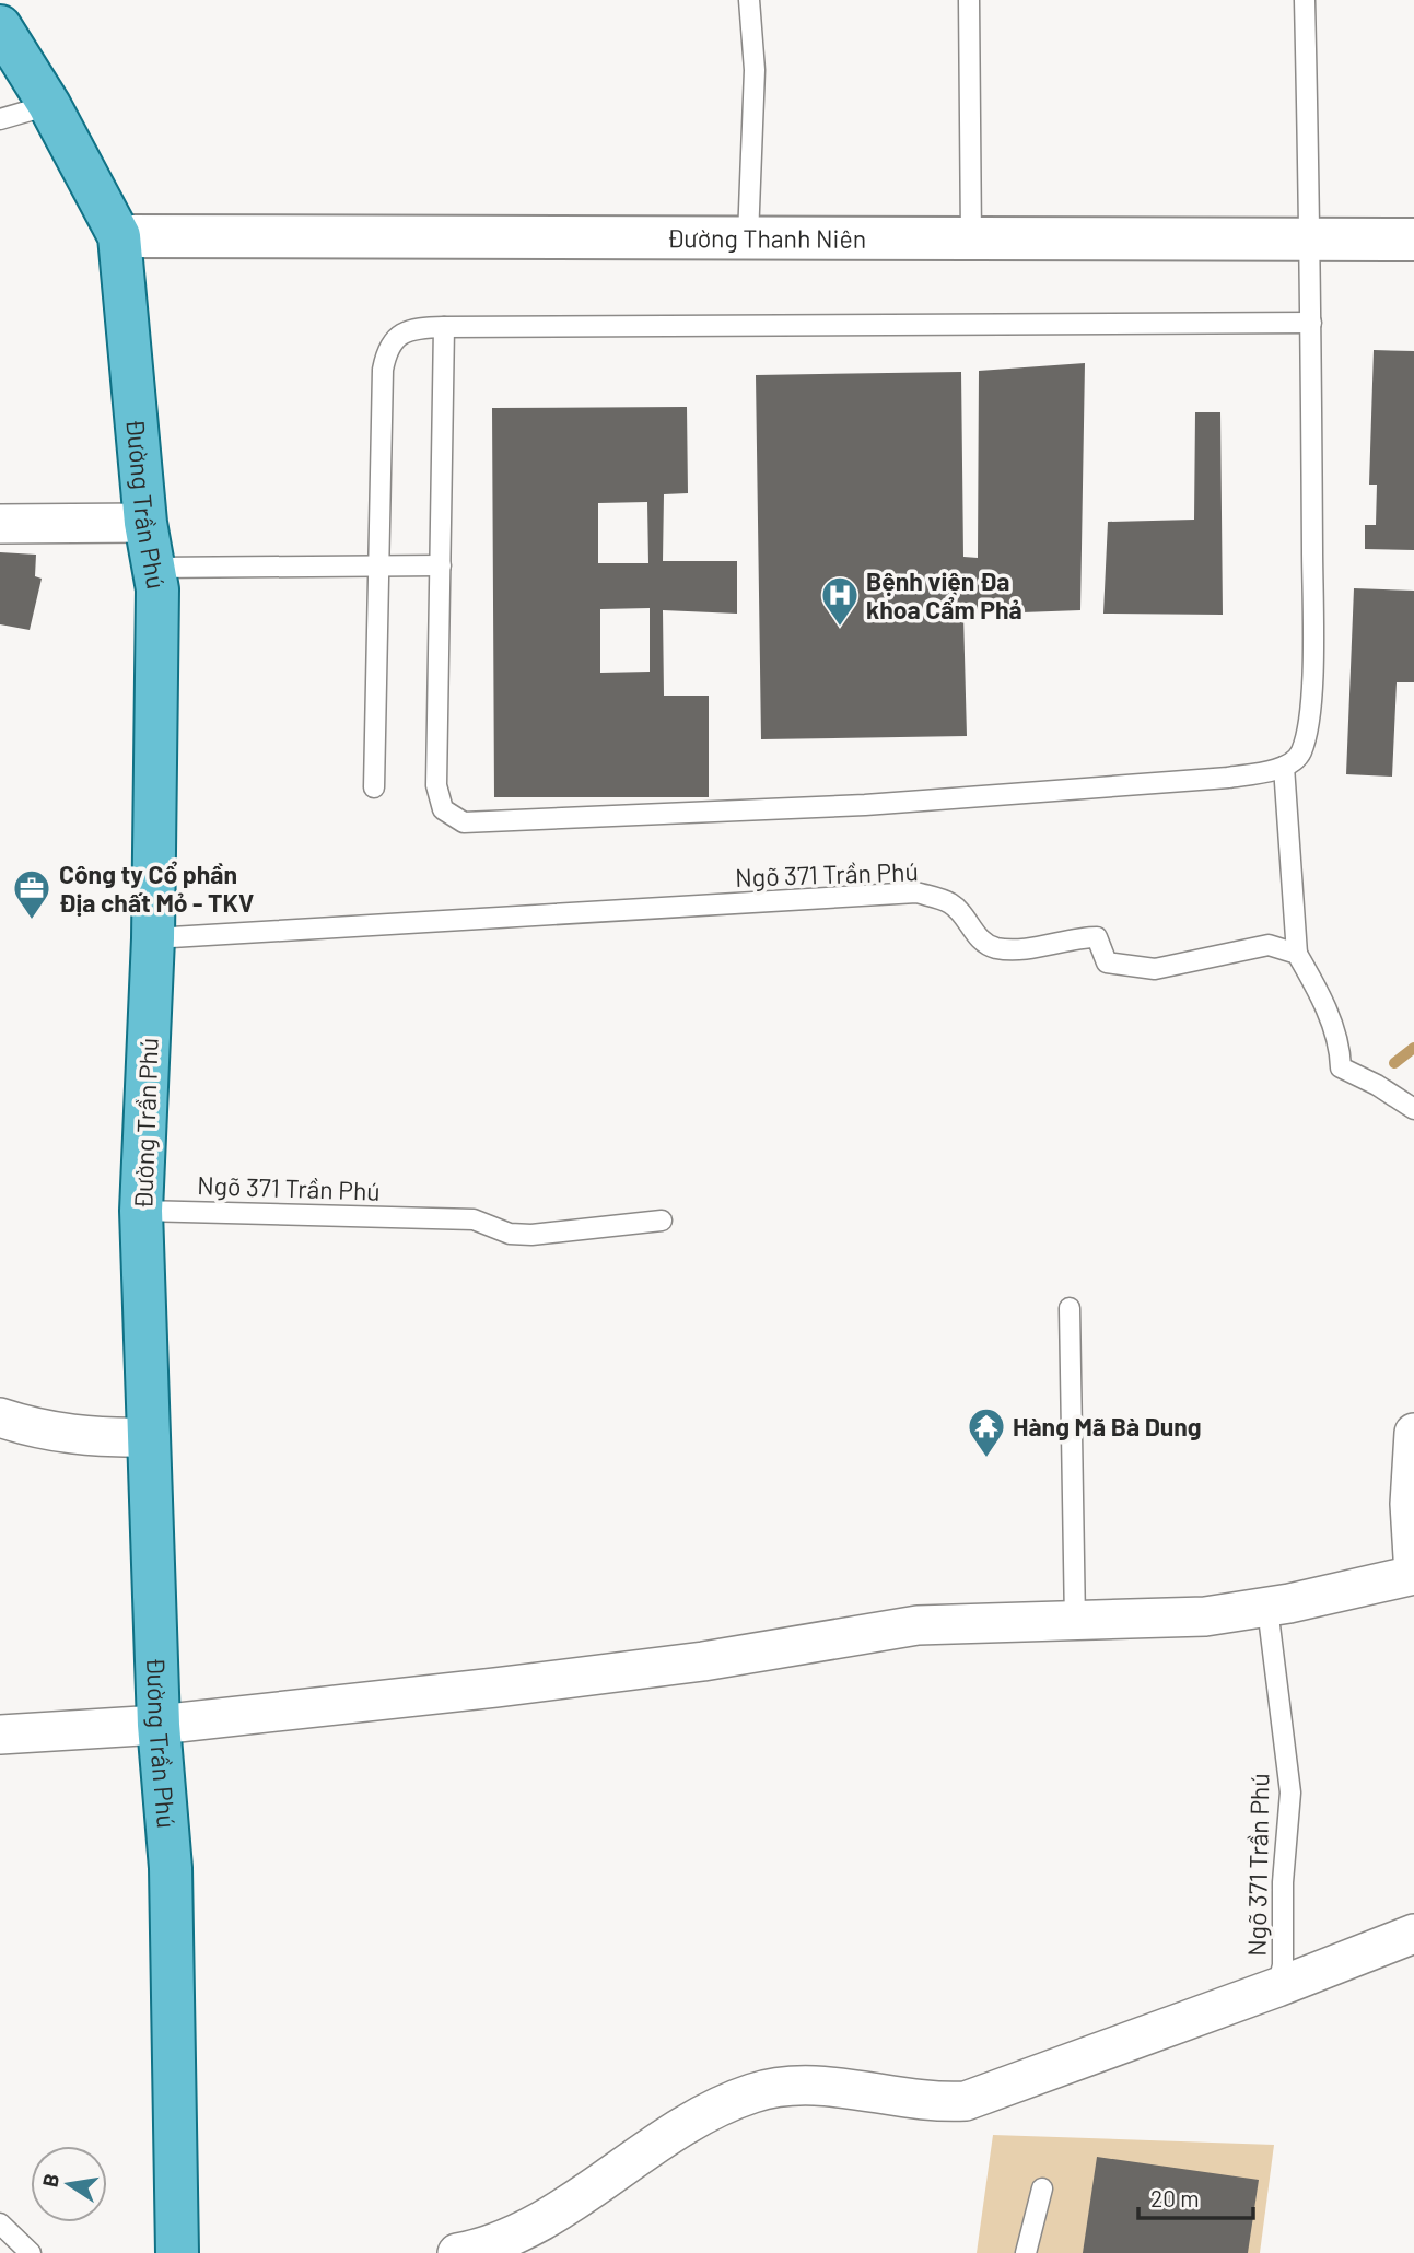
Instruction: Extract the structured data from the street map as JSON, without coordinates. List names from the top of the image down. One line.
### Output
{"streets":{"main road":["Đường Trần Phú"],"street":["Đường Thanh Niên"],"lane":["Ngõ 371 Trần Phú"]},"crossings":[["Đường Thanh Niên","Đường Trần Phú"],["Đường Trần Phú","Ngõ 371 Trần Phú"]],"places":{"hospital":["Bệnh viện Đa khoa Cẩm Phả"],"office":["Công ty Cổ phần Địa chất Mỏ - TKV"],"temple":["Hàng Mã Bà Dung"]},"scale_bar":"20 m","north":"left"}
